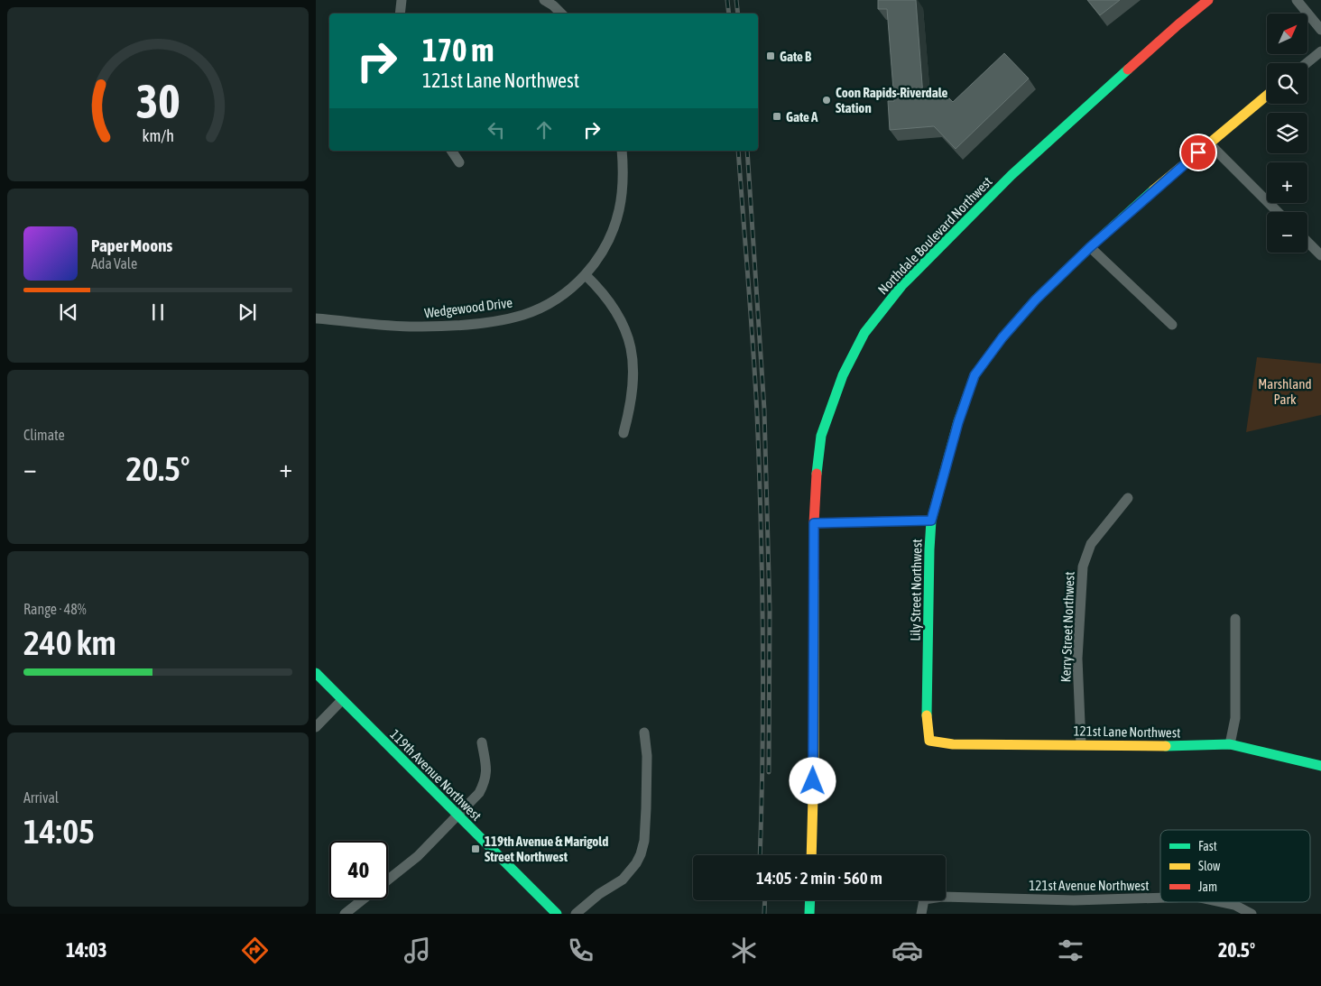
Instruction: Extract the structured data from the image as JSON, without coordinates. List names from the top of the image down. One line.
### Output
{"streets":{"street":["Northdale Boulevard Northwest","Wedgewood Drive","Lily Street Northwest","Kerry Street Northwest","121st Lane Northwest","119th Avenue Northwest","121st Avenue Northwest"]},"crossings":[["Lily Street Northwest","121st Lane Northwest"],["Kerry Street Northwest","121st Lane Northwest"]],"parks":["Marshland Park"],"places":{"transit":["Gate B","Gate A","119th Avenue & Marigold Street Northwest"],"other":["Coon Rapids-Riverdale Station"]},"legend":["Fast","Slow","Jam"],"north":"top right","page":{"map_buttons":["+","−"],"turn":["170 m","121st Lane Northwest"],"song":["Paper Moons","Ada Vale"],"tile":["Climate",["Range · 48%","240 km"],["Arrival","14:05"]],"heat":["−","20.5°","+"],"limit":"40","trip":"14:05 · 2 min · 560 m","tabs":["14:03","20.5°"],"gauge":["30","km/h"]}}
